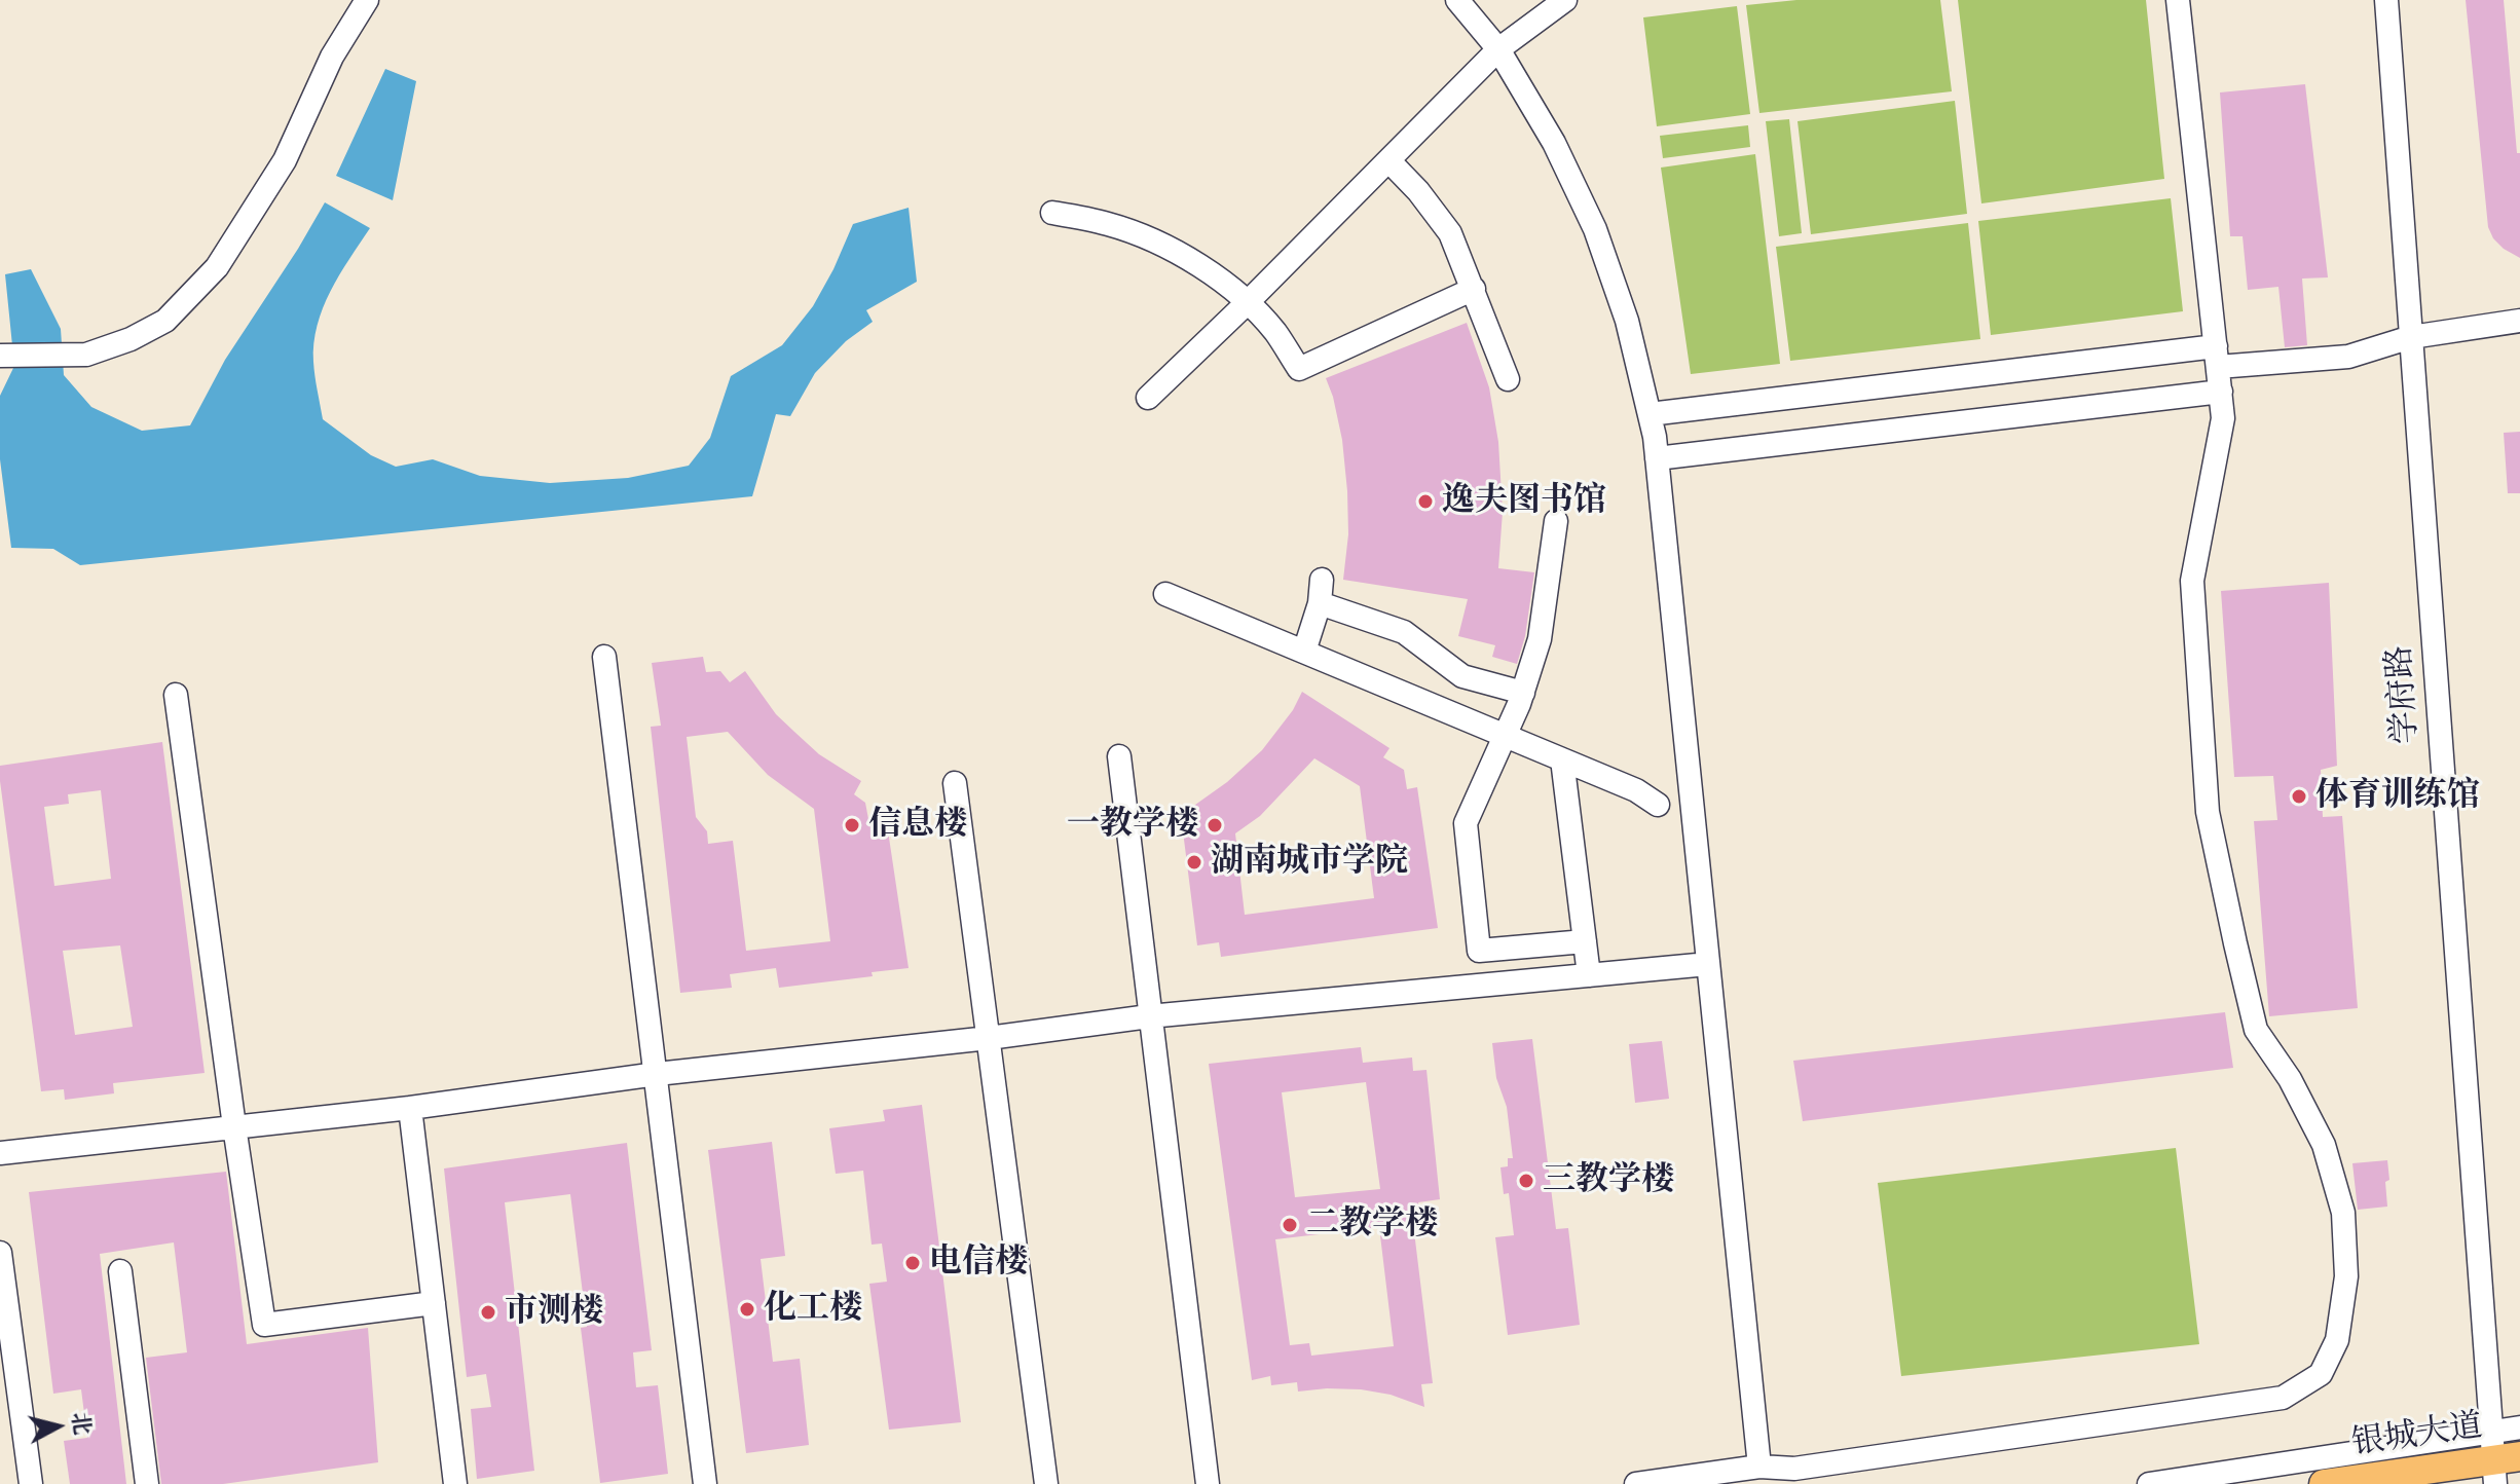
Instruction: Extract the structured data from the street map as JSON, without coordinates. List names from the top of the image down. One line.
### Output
{"streets":{"main road":["银城大道"],"street":["学府路"]},"crossings":[["学府路","银城大道"]],"places":["逸夫图书馆","体育训练馆","信息楼","一教学楼","湖南城市学院","三教学楼","二教学楼","电信楼","化工楼","市测楼"],"north":"right"}
